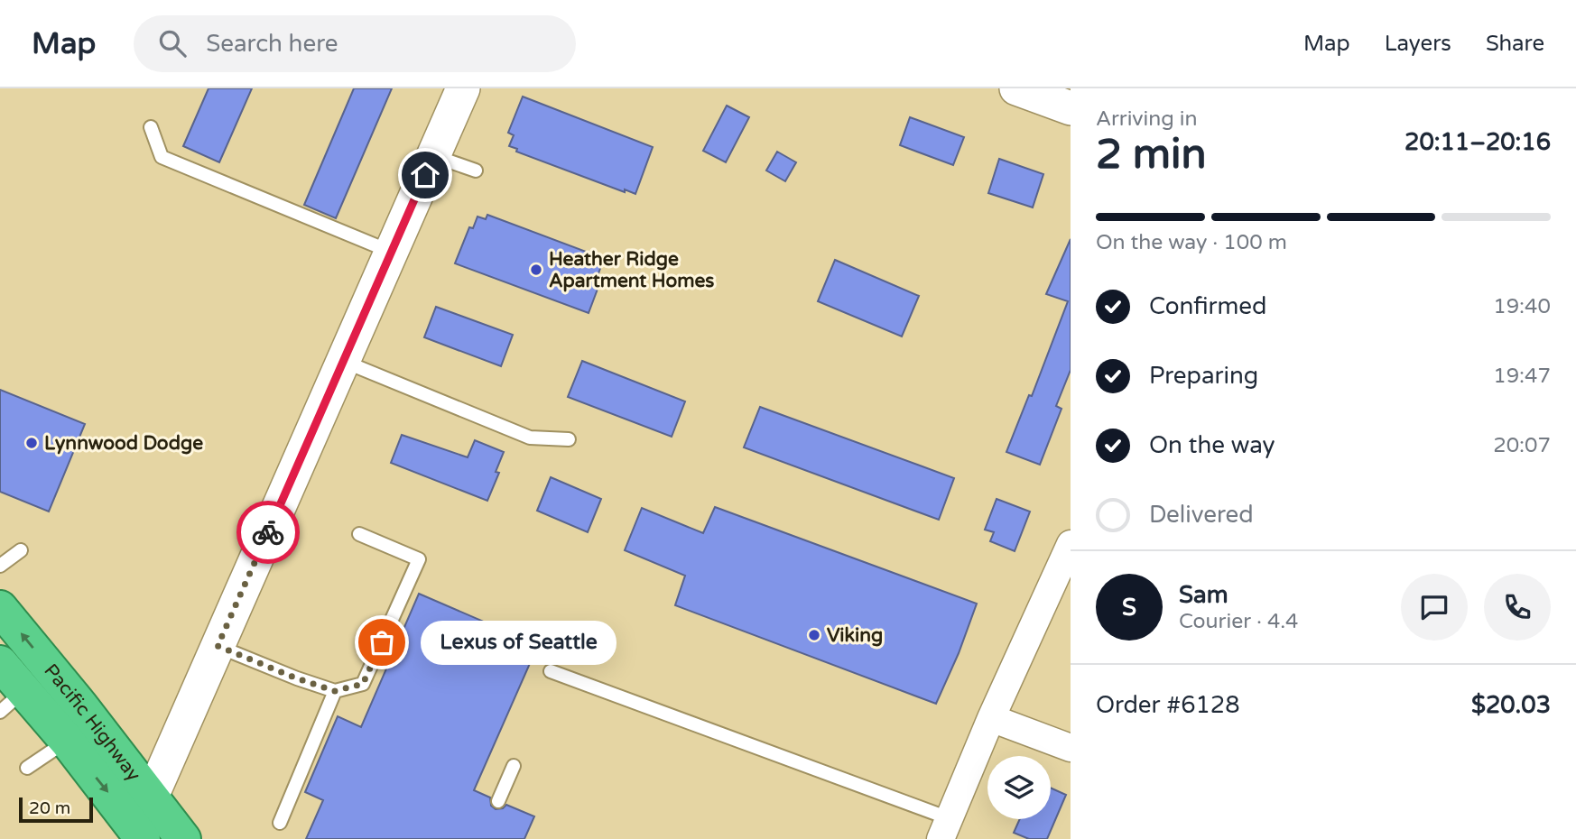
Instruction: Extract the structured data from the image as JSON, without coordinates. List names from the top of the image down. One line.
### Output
{"streets":{"highway":["Pacific Highway"]},"places":["Heather Ridge Apartment Homes","Lynnwood Dodge","Viking","Lexus of Seattle"],"scale_bar":"20 m","page":{"header":"Map","search":"Search here","nav":["Map","Layers","Share"],"heading":["2 min","Arriving in","20:11–20:16"],"panel":["Sam","Courier · 4.4","Order #6128","$20.03"],"bar":"On the way · 100 m","list":[["Confirmed","19:40"],["Preparing","19:47"],["On the way","20:07"],"Delivered"],"round":"S","bubble":"Lexus of Seattle","scale":"20 m"}}
